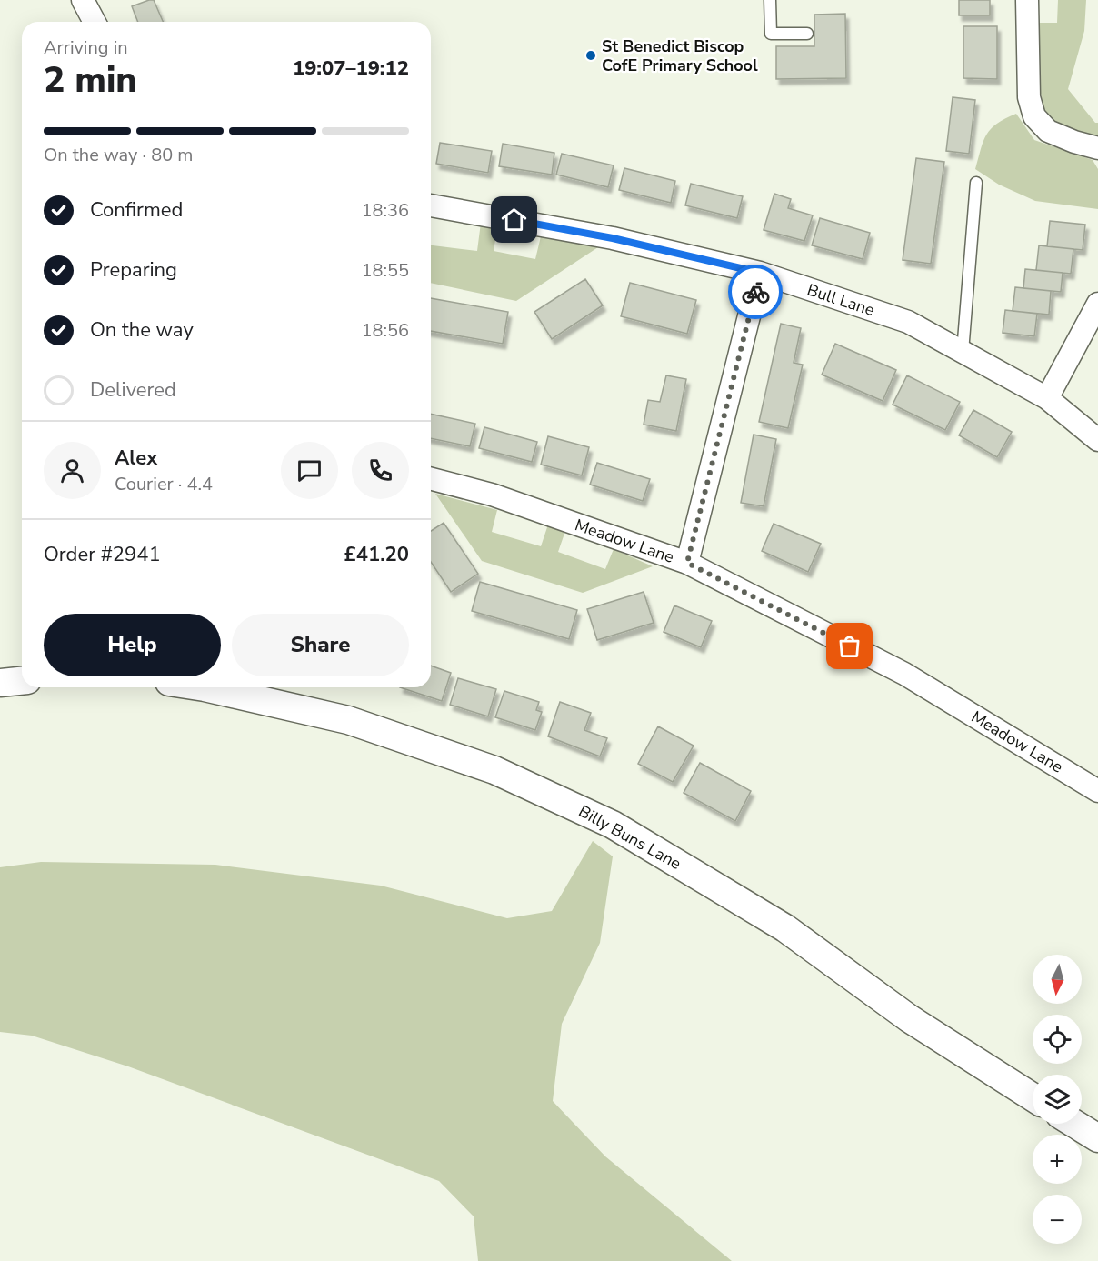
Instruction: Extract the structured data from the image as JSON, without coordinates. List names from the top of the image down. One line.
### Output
{"streets":{"street":["Bull Lane","Meadow Lane","Billy Buns Lane"]},"places":["St Benedict Biscop CofE Primary School"],"north":"bottom","page":{"heading":["2 min","Arriving in","19:07–19:12"],"panel":["Alex","Courier · 4.4","Order #2941","£41.20"],"bar":"On the way · 80 m","list":[["Confirmed","18:36"],["Preparing","18:55"],["On the way","18:56"],"Delivered"],"buttons":["Help","Share"],"map_buttons":["+","−"]}}
